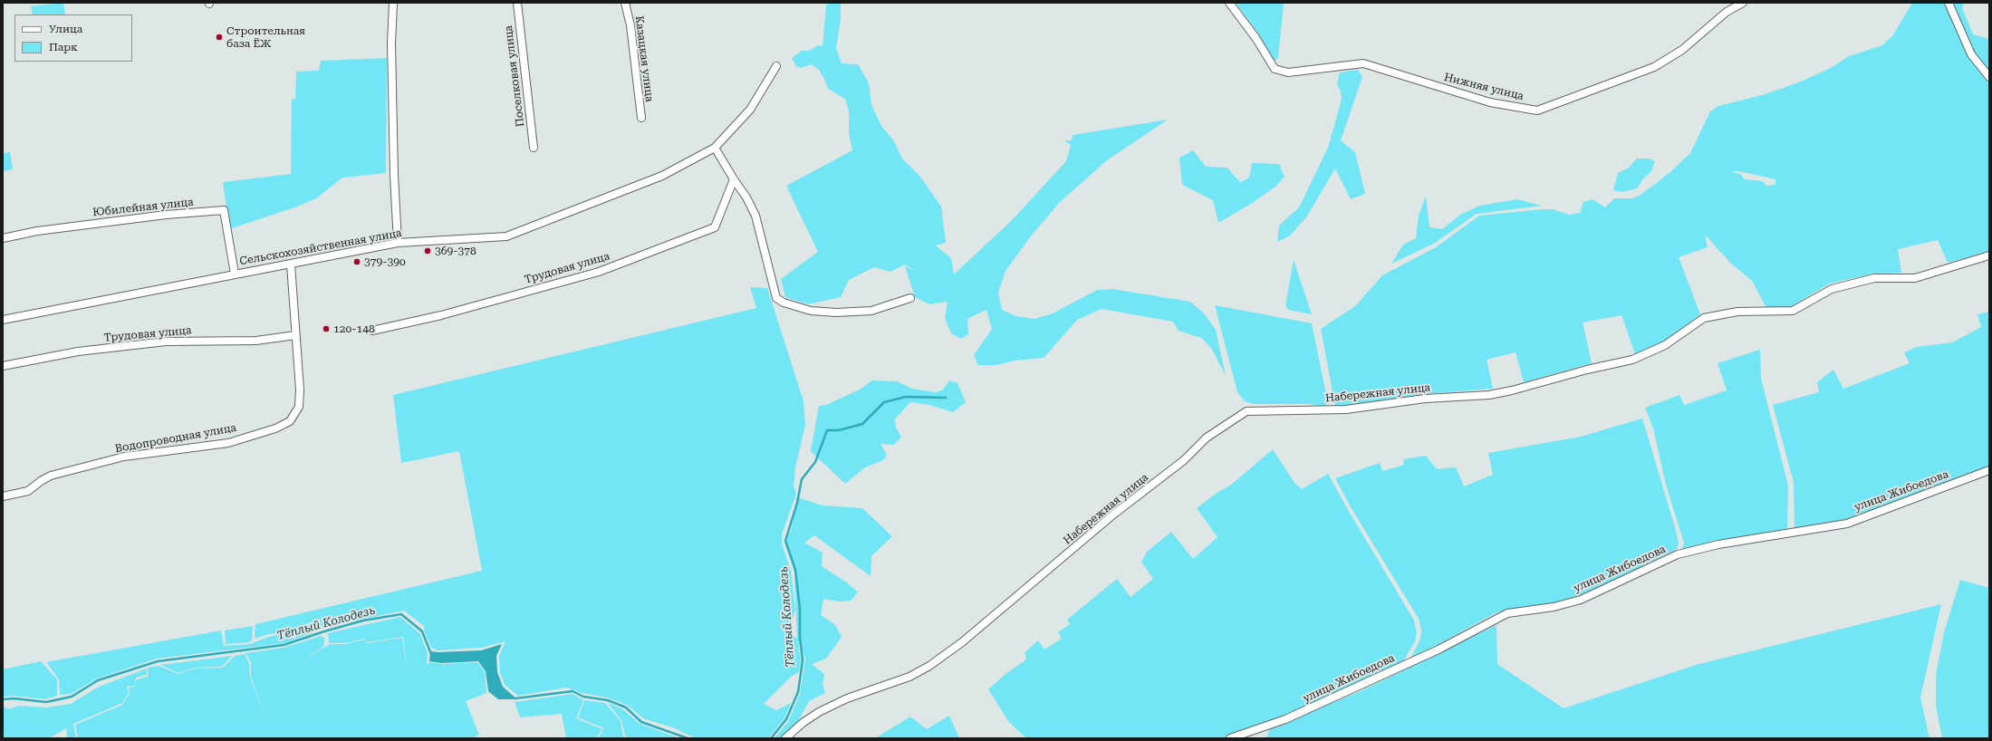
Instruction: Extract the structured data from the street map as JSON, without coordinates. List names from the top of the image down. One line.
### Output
{"streets":{"street":["Казацкая улица","Поселковая улица","Нижняя улица","Юбилейная улица","Сельскохозяйственная улица","Трудовая улица","Набережная улица","Водопроводная улица","улица Жибоедова"]},"crossings":[["Юбилейная улица","Сельскохозяйственная улица"],["Сельскохозяйственная улица","Водопроводная улица"],["Трудовая улица","Водопроводная улица"]],"water":["Тёплый Колодезь"],"places":["Строительная база ЁЖ","369-378","379-390","120-148"],"legend":["Улица","Парк"]}
